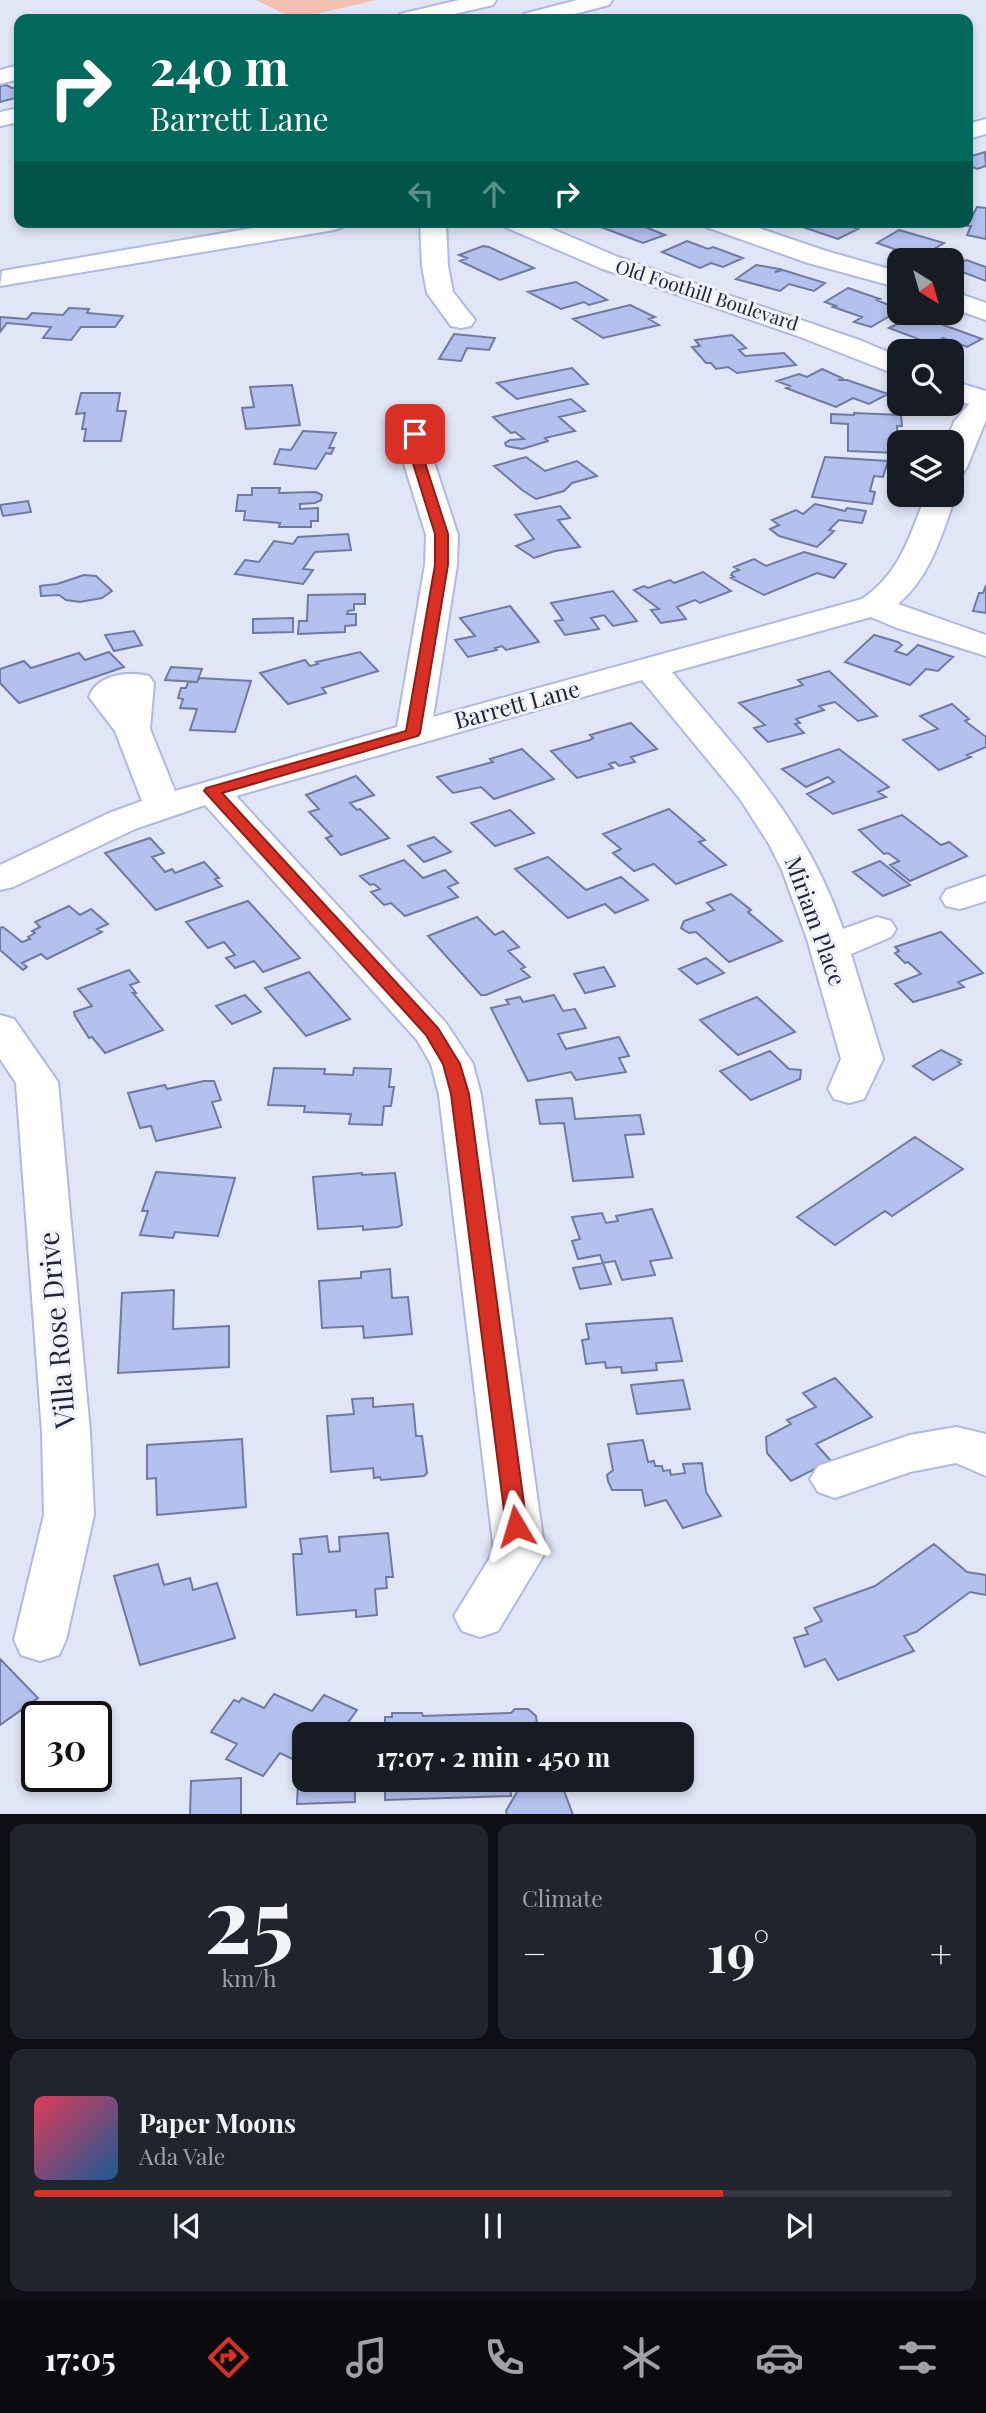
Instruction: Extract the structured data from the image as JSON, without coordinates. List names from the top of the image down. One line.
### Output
{"streets":{"street":["Old Foothill Boulevard","Barrett Lane","Miriam Place","Villa Rose Drive"]},"crossings":[["Barrett Lane","Miriam Place"]],"north":"bottom right","page":{"turn":["240 m","Barrett Lane"],"limit":"30","trip":"17:07 · 2 min · 450 m","tile":[["25","km/h"],"Climate"],"heat":["−","19°","+"],"song":["Paper Moons","Ada Vale"],"tabs":"17:05"}}
